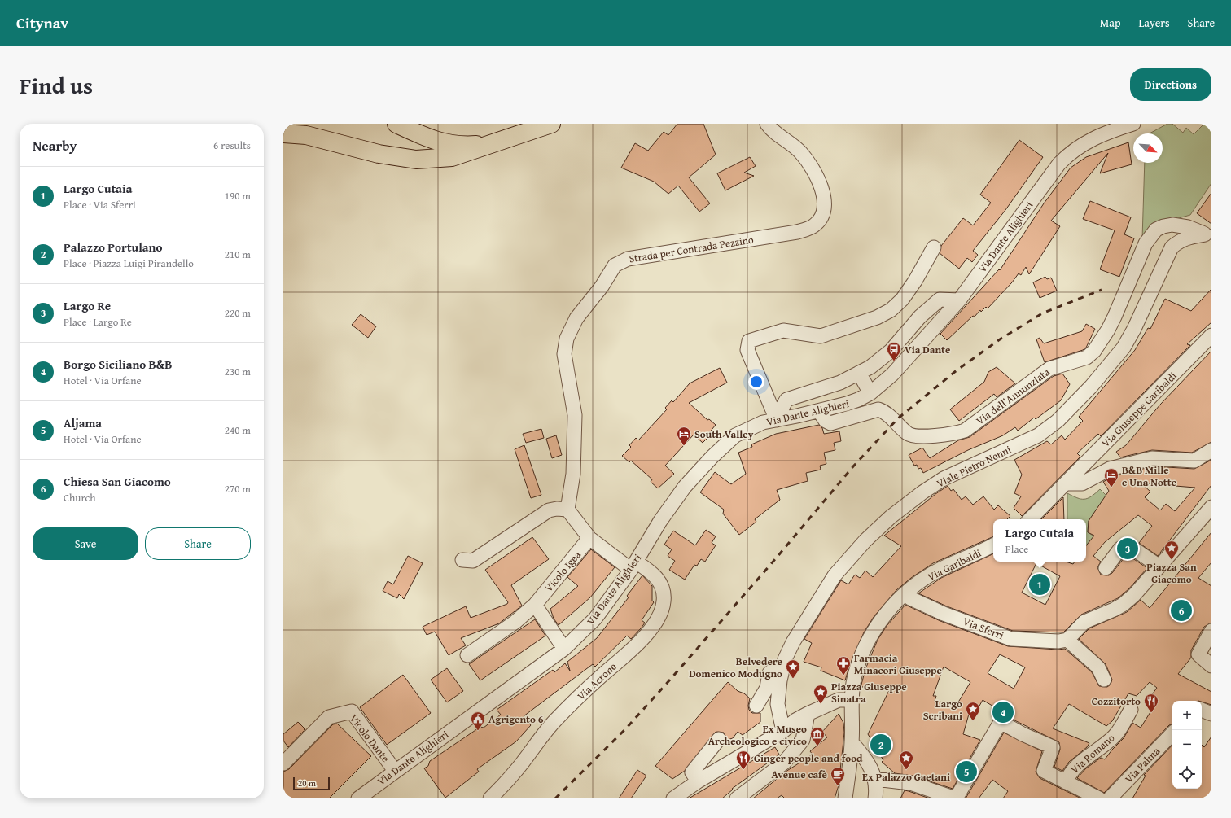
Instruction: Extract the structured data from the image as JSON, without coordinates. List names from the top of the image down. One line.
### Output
{"streets":{"street":["Via Dante Alighieri","Strada per Contrada Pezzino","Via dell'Annunziata","Via Giuseppe Garibaldi","Viale Pietro Nenni","Via Garibaldi","Vicolo Igea","Via Sferri","Via Acrone","Vicolo Dante","Via Romano","Via Palma"]},"crossings":[["Via Dante Alighieri","Via dell'Annunziata"],["Via Dante Alighieri","Via Acrone"],["Via Dante Alighieri","Vicolo Dante"],["Via dell'Annunziata","Viale Pietro Nenni"],["Via Garibaldi","Via Sferri"]],"places":{"bus stop":["Via Dante"],"hotel":["South Valley","B&B Mille e Una Notte"],"place":["Piazza San Giacomo","Belvedere Domenico Modugno","Piazza Giuseppe Sinatra","Largo Scribani","Ex Palazzo Gaetani"],"pharmacy":["Farmacia Minacori Giuseppe"],"restaurant":["Cozzitorto","Ginger people and food"],"public building":["Agrigento 6"],"museum":["Ex Museo Archeologico e civico"],"cafe":["Avenue cafè"]},"scale_bar":"20 m","north":"bottom right","page":{"header":"Citynav","nav":["Map","Layers","Share"],"title":"Find us","buttons":["Directions",["Save","Share"]],"heading":["Nearby","6 results"],"list":[{"mark":"1","name":"Largo Cutaia","note":"Place · Via Sferri","value":"190 m"},{"mark":"2","name":"Palazzo Portulano","note":"Place · Piazza Luigi Pirandello","value":"210 m"},{"mark":"3","name":"Largo Re","note":"Place · Largo Re","value":"220 m"},{"mark":"4","name":"Borgo Siciliano B&B","note":"Hotel · Via Orfane","value":"230 m"},{"mark":"5","name":"Aljama","note":"Hotel · Via Orfane","value":"240 m"},{"mark":"6","name":"Chiesa San Giacomo","note":"Church","value":"270 m"}],"popup":["Largo Cutaia","Place"],"pins":["3","1","6","4","2","5"],"map_buttons":["+","−"],"scale":"20 m"}}
